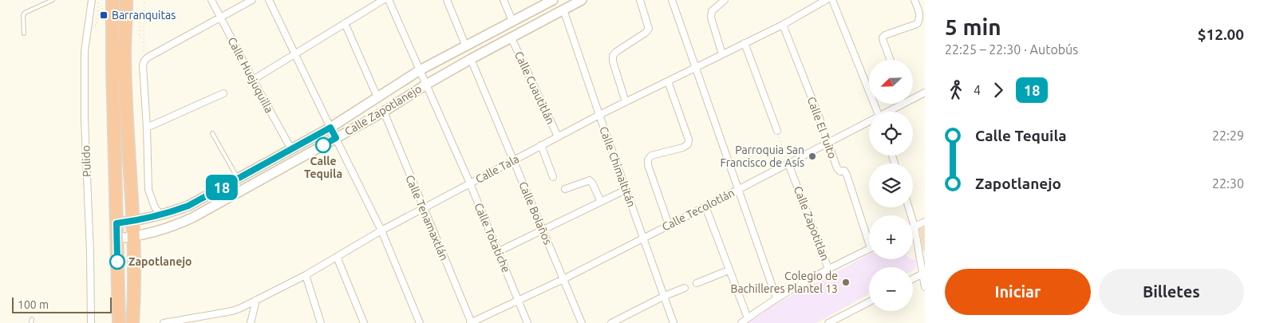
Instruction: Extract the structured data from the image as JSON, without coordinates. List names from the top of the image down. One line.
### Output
{"streets":{"street":["Calle Huejuquilla","Calle Cuautitlán","Calle Zapotlanejo","Calle El Tuito","Pulido","Calle Chimaltitán","Calle Tala","Calle Tecolotlán","Calle Bolaños","Calle Tenamaxtlán","Calle Zapotitlan","Calle Totatiche"]},"crossings":[["Calle Huejuquilla","Calle Zapotlanejo"],["Calle Cuautitlán","Calle Zapotlanejo"],["Calle Cuautitlán","Calle Tala"],["Calle Zapotlanejo","Calle Chimaltitán"],["Calle Zapotlanejo","Calle Bolaños"],["Calle Zapotlanejo","Calle Tenamaxtlán"],["Calle Zapotlanejo","Calle Totatiche"],["Calle El Tuito","Calle Tala"],["Calle El Tuito","Calle Tecolotlán"],["Calle Chimaltitán","Calle Tala"],["Calle Chimaltitán","Calle Tecolotlán"],["Calle Tala","Calle Bolaños"],["Calle Tala","Calle Tenamaxtlán"],["Calle Tala","Calle Totatiche"],["Calle Tecolotlán","Calle Bolaños"],["Calle Tecolotlán","Calle Tenamaxtlán"],["Calle Tecolotlán","Calle Zapotitlan"],["Calle Tecolotlán","Calle Totatiche"]],"places":{"transit":["Barranquitas"],"other":["Calle Tequila","Parroquia San Francisco de Asís","Zapotlanejo","Colegio de Bachilleres Plantel 13"]},"lines":["bus line 18"],"scale_bar":"100 m","north":"bottom left","page":{"on_map":"18","heading":["5 min","22:25 – 22:30 · Autobús","$12.00"],"map_buttons":["+","−"],"legs":["4","18"],"list":[{"name":"Calle Tequila","value":"22:29"},{"name":"Zapotlanejo","value":"22:30"}],"buttons":["Iniciar","Billetes"],"scale":"100 m"}}
